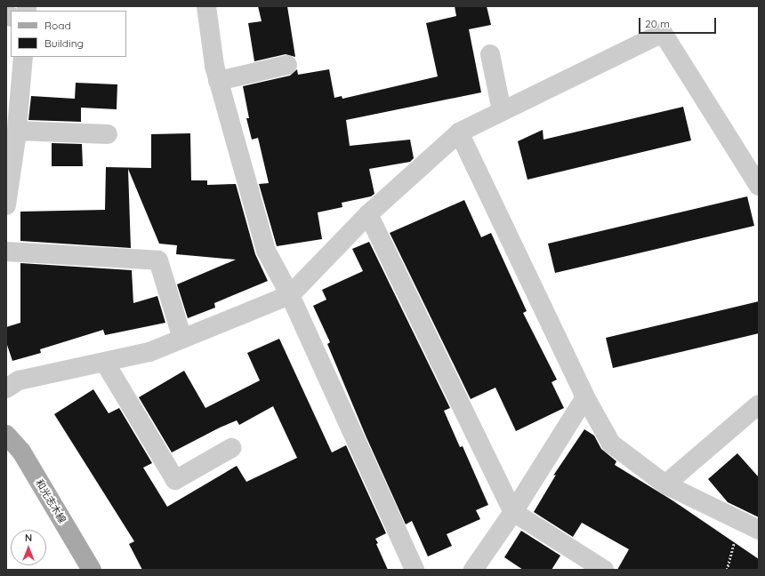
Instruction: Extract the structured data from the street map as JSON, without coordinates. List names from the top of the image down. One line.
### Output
{"streets":{"main road":["和光志木線"]},"legend":["Road","Building"],"scale_bar":"20 m","north":"top"}
